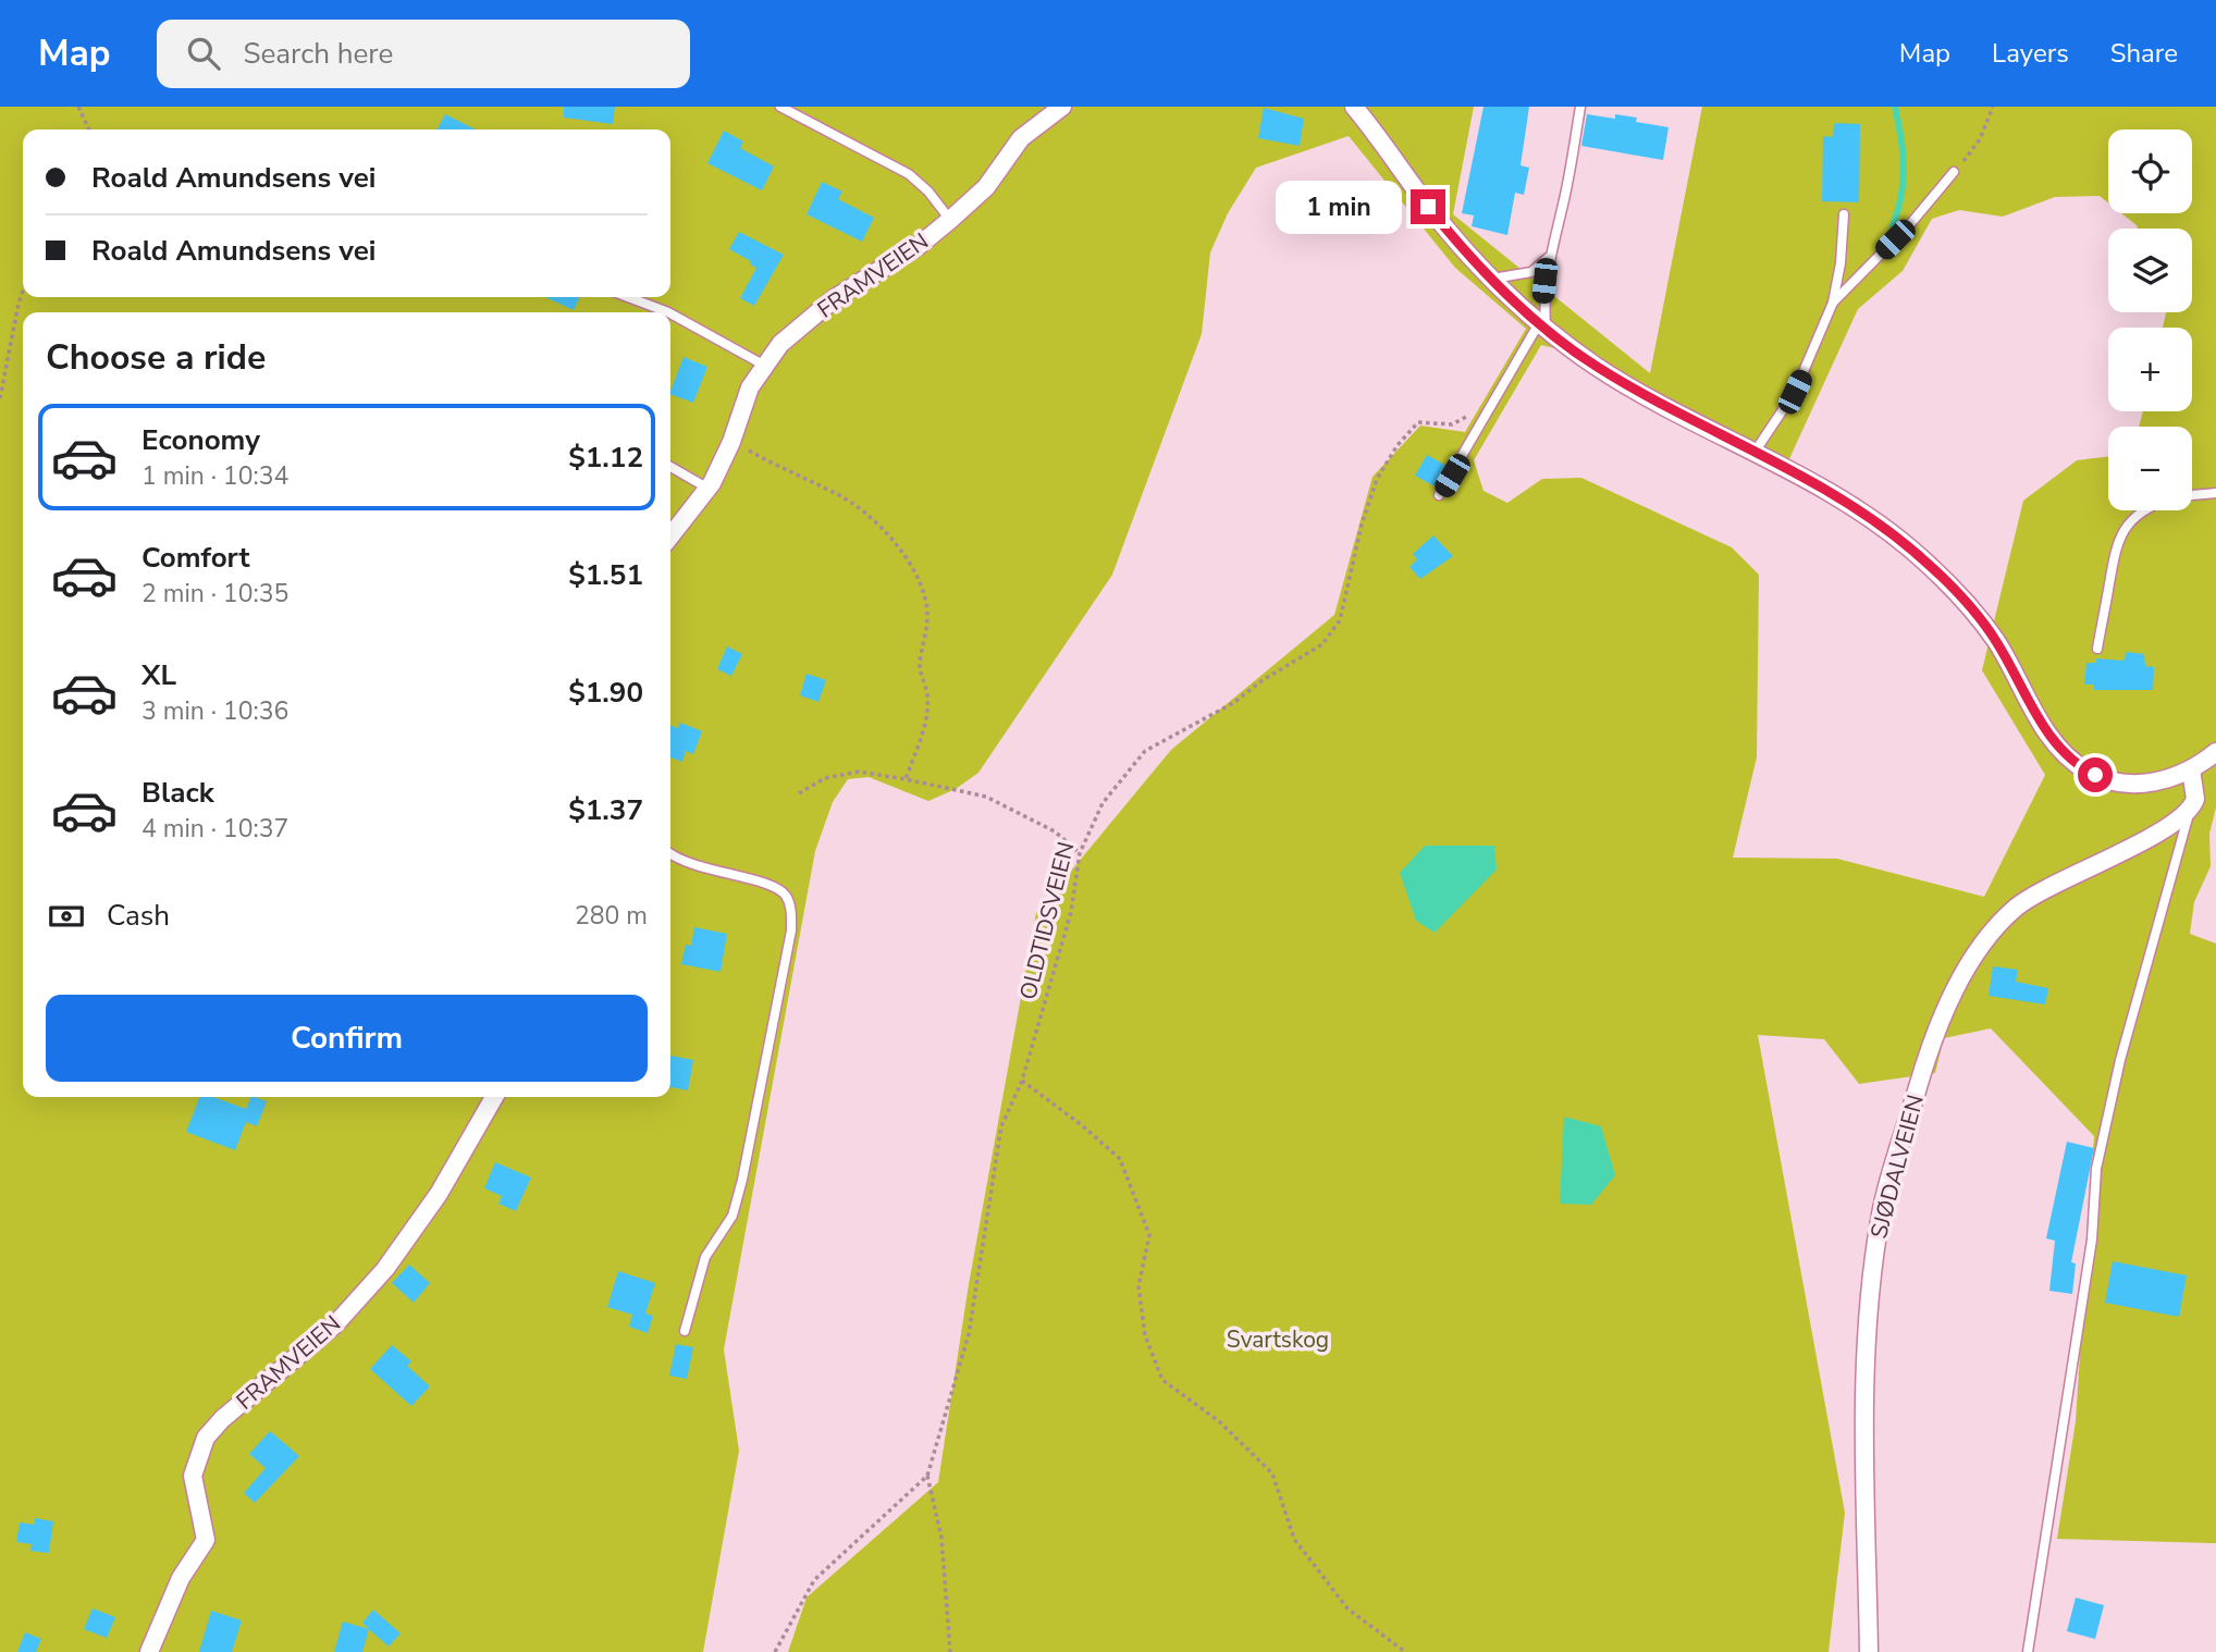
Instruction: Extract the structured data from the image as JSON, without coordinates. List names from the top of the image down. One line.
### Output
{"streets":{"street":["FRAMVEIEN","SJØDALVEIEN"],"path":["OLDTIDSVEIEN"]},"parks":["Svartskog"],"page":{"header":"Map","search":"Search here","nav":["Map","Layers","Share"],"map_buttons":["+","−"],"banner":["Roald Amundsens vei","Roald Amundsens vei"],"bubble":"1 min","heading":"Choose a ride","list":[{"name":"Economy","note":"1 min · 10:34","value":"$1.12"},{"name":"Comfort","note":"2 min · 10:35","value":"$1.51"},{"name":"XL","note":"3 min · 10:36","value":"$1.90"},{"name":"Black","note":"4 min · 10:37","value":"$1.37"}],"pay":["Cash","280 m"],"buttons":"Confirm"}}
